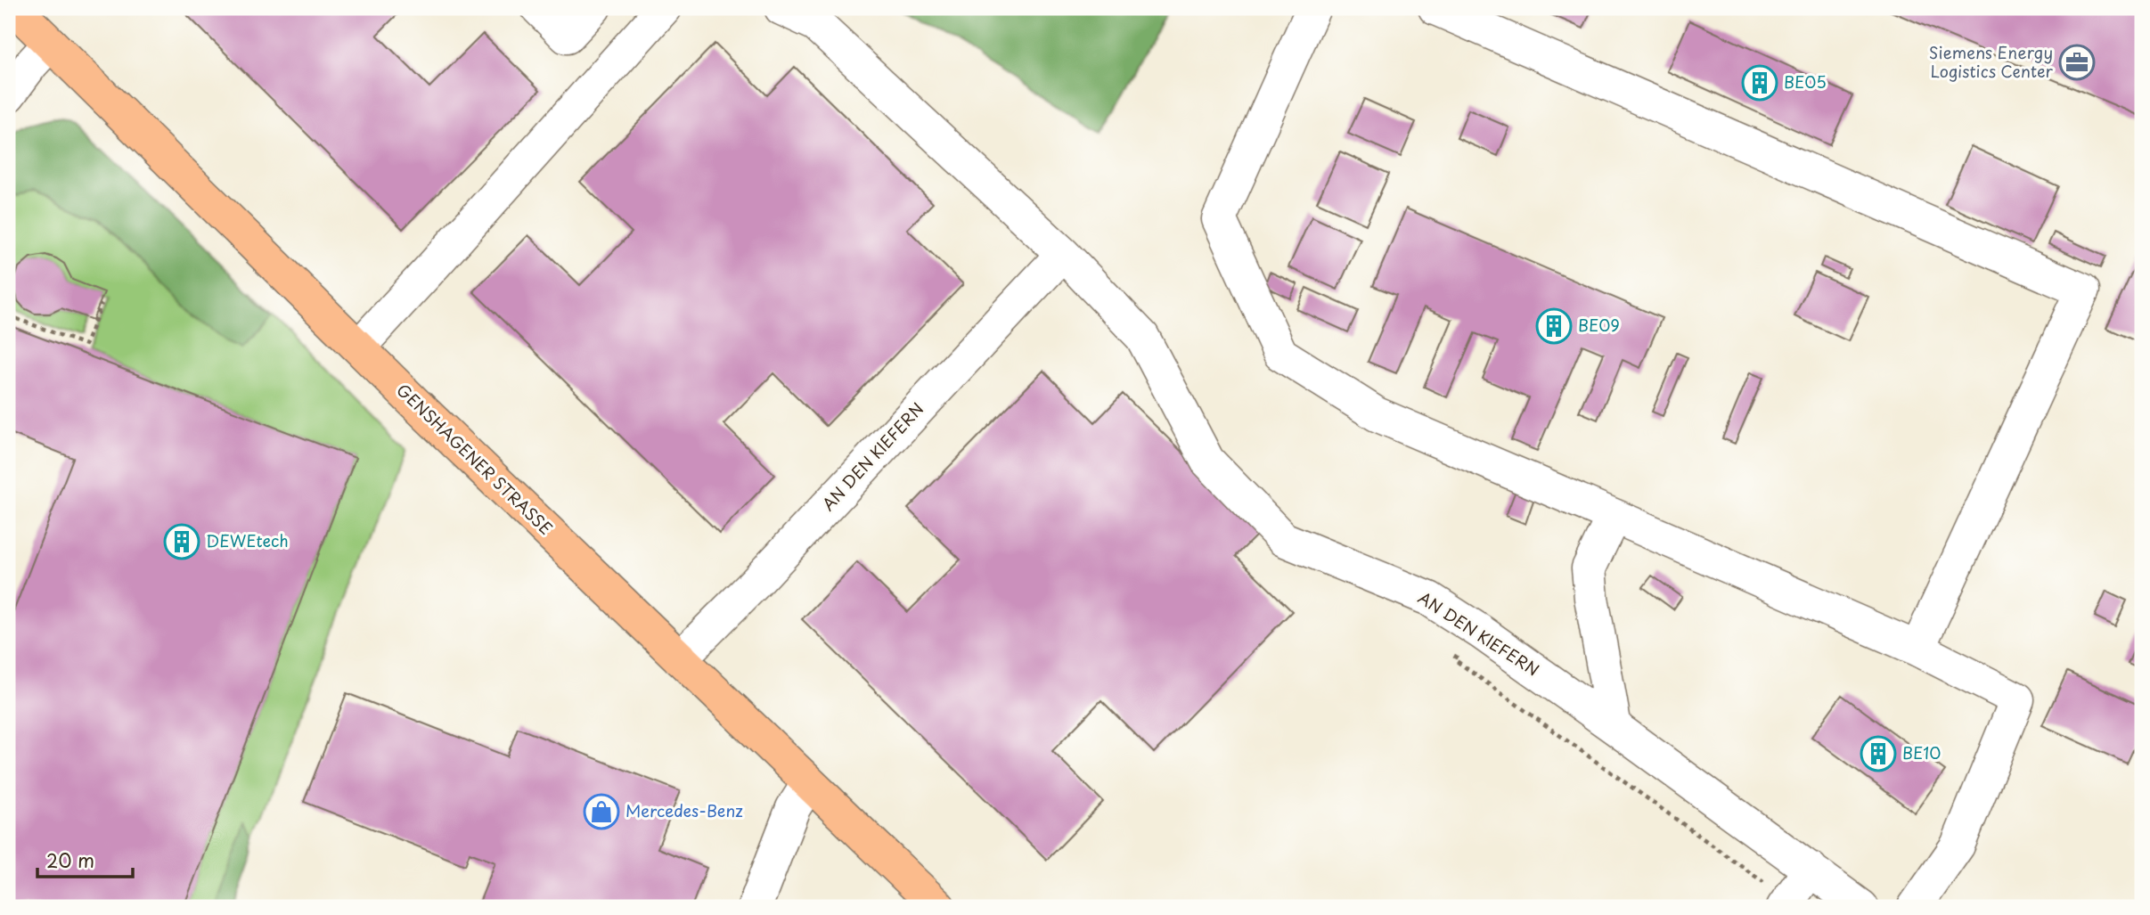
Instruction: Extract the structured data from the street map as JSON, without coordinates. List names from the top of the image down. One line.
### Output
{"streets":{"main road":["GENSHAGENER STRASSE"],"street":["AN DEN KIEFERN"]},"crossings":[["AN DEN KIEFERN","GENSHAGENER STRASSE"]],"places":{"office":["Siemens Energy Logistics Center"],"building":["BE05","BE09","DEWEtech","BE10"],"shop":["Mercedes-Benz"]},"scale_bar":"20 m"}
